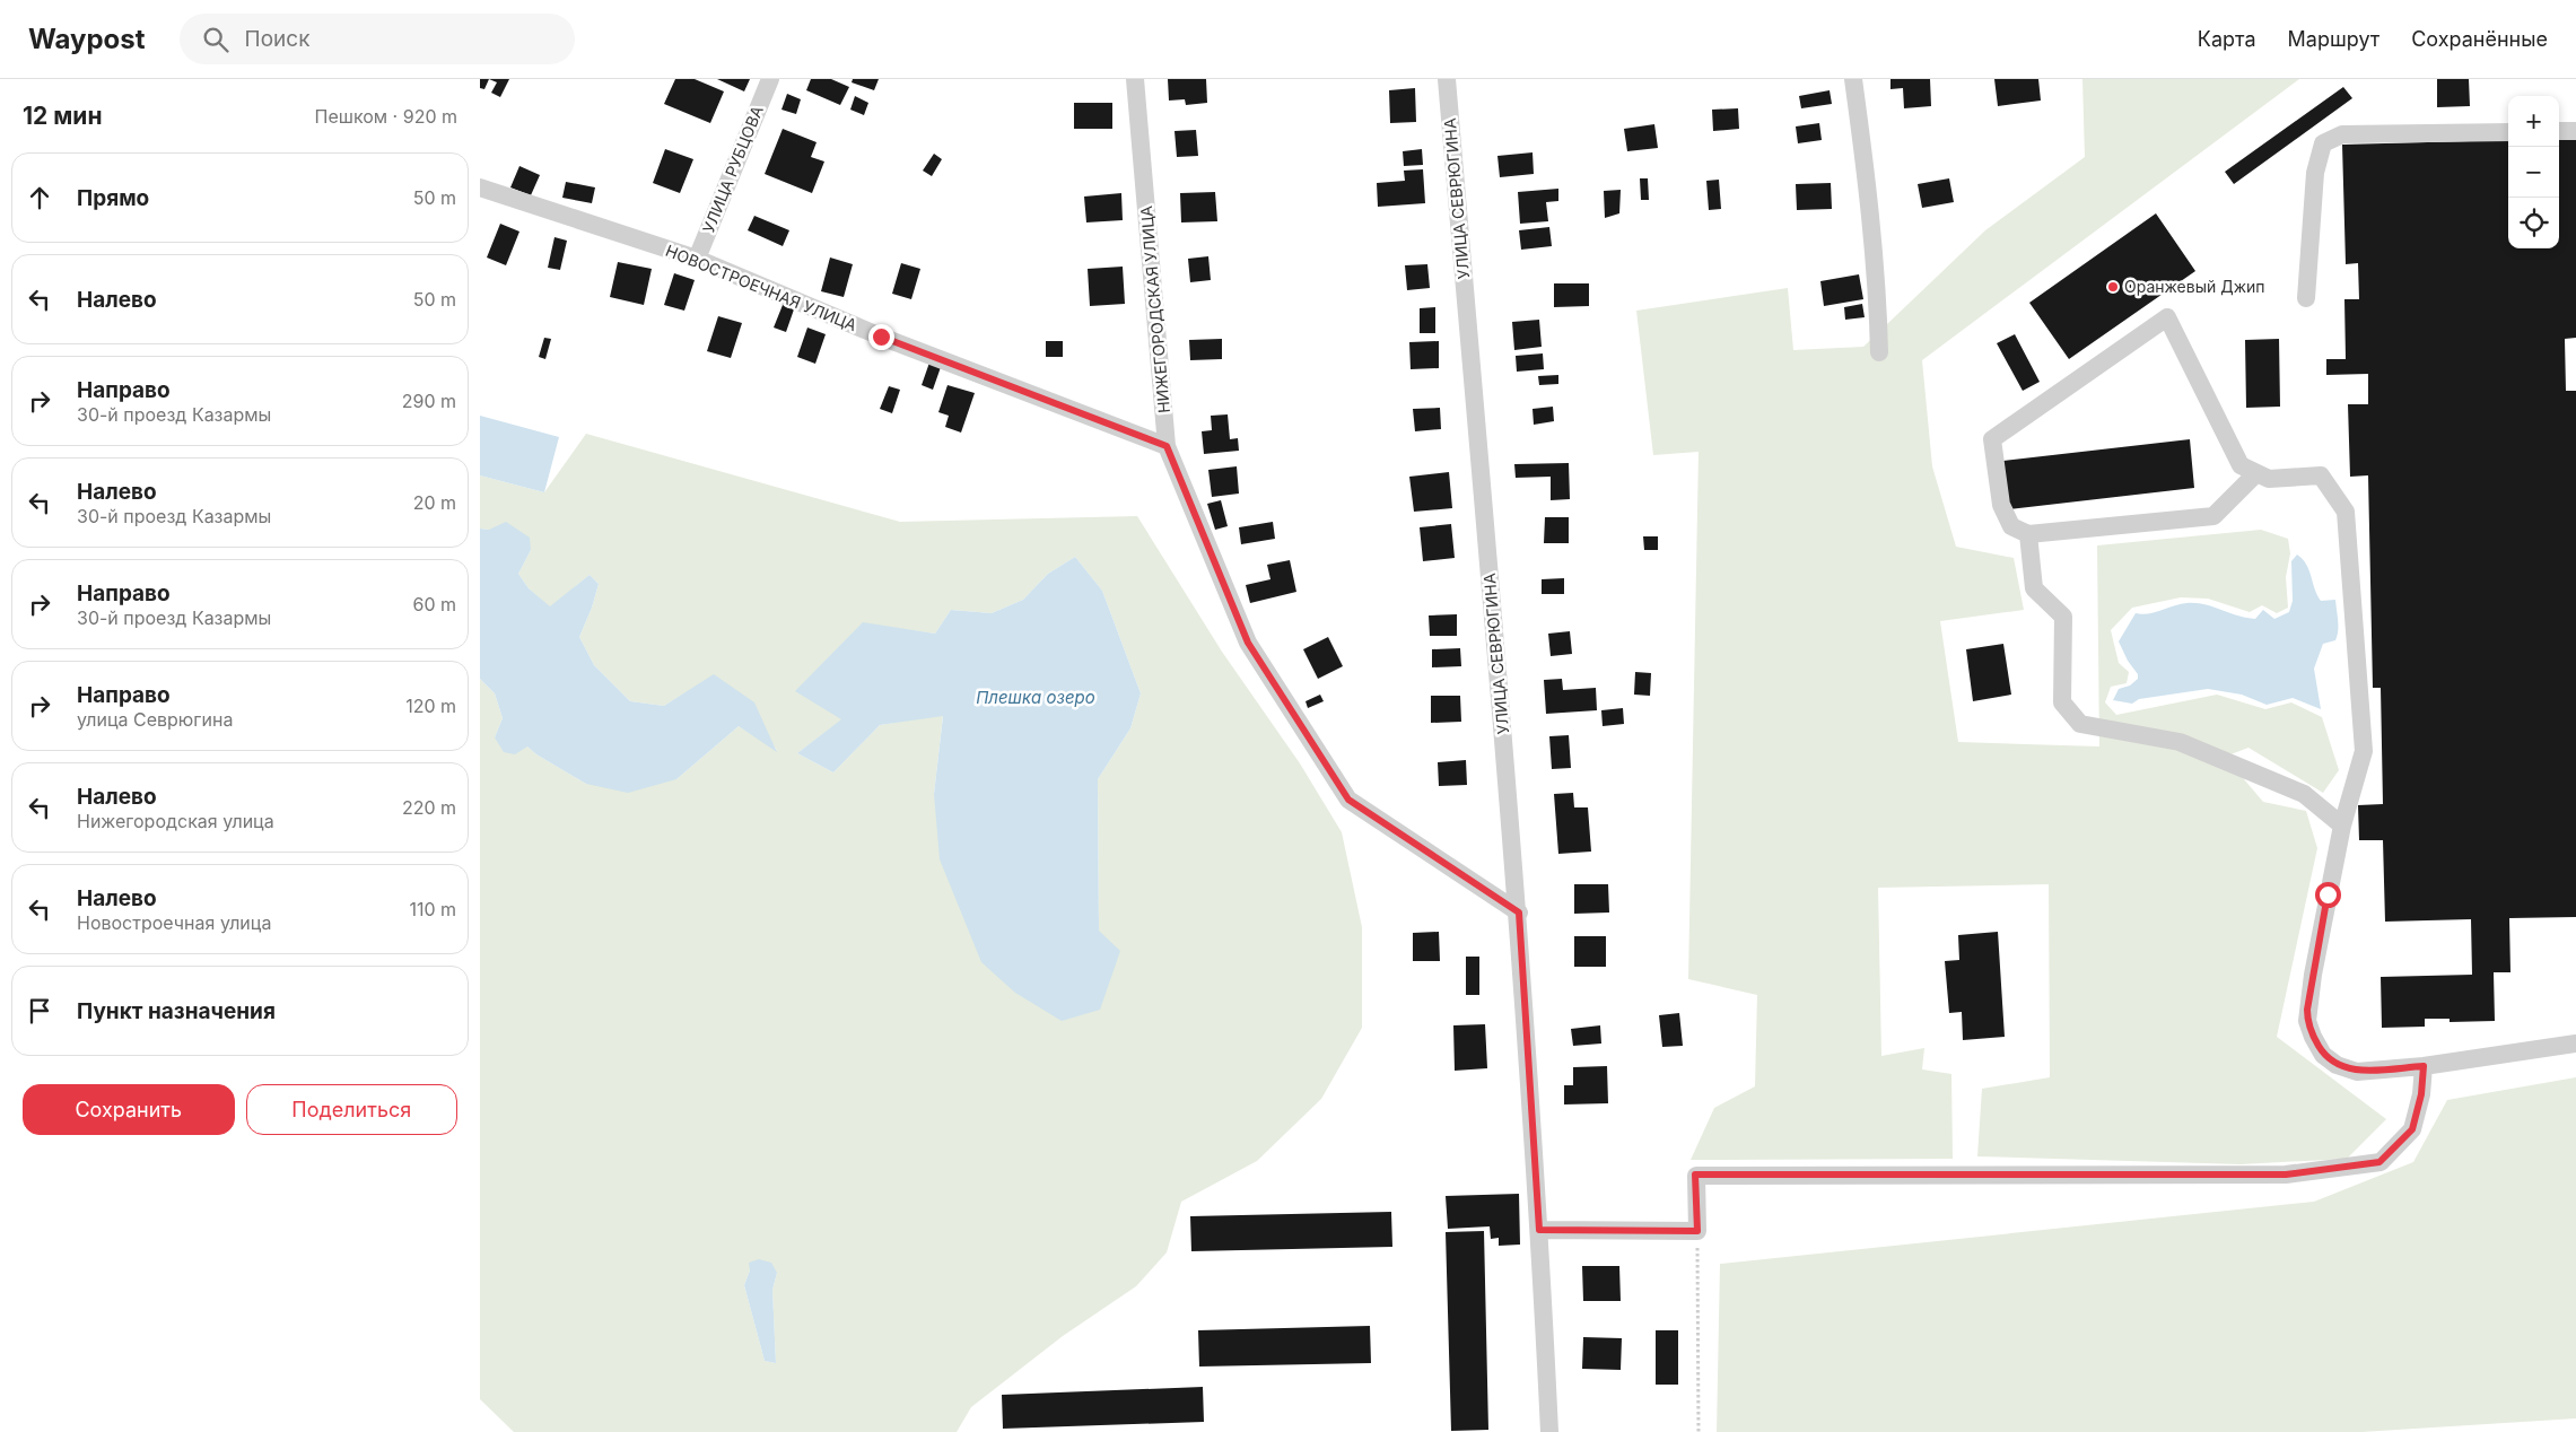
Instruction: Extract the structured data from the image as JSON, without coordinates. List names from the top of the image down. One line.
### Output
{"streets":{"street":["УЛИЦА РУБЦОВА","УЛИЦА СЕВРЮГИНА","НОВОСТРОЕЧНАЯ УЛИЦА","НИЖЕГОРОДСКАЯ УЛИЦА"]},"crossings":[["УЛИЦА РУБЦОВА","НОВОСТРОЕЧНАЯ УЛИЦА"],["УЛИЦА СЕВРЮГИНА","НИЖЕГОРОДСКАЯ УЛИЦА"],["НОВОСТРОЕЧНАЯ УЛИЦА","НИЖЕГОРОДСКАЯ УЛИЦА"]],"water":["Плешка озеро"],"places":["Оранжевый Джип"],"page":{"header":"Waypost","search":"Поиск","nav":["Карта","Маршрут","Сохранённые"],"heading":["12 мин","Пешком · 920 m"],"map_buttons":["+","−"],"list":[["Прямо","50 m"],["Налево","50 m"],["Направо","30-й проезд Казармы","290 m"],["Налево","30-й проезд Казармы","20 m"],["Направо","30-й проезд Казармы","60 m"],["Направо","улица Севрюгина","120 m"],["Налево","Нижегородская улица","220 m"],["Налево","Новостроечная улица","110 m"],"Пункт назначения"],"buttons":["Сохранить","Поделиться"]}}
